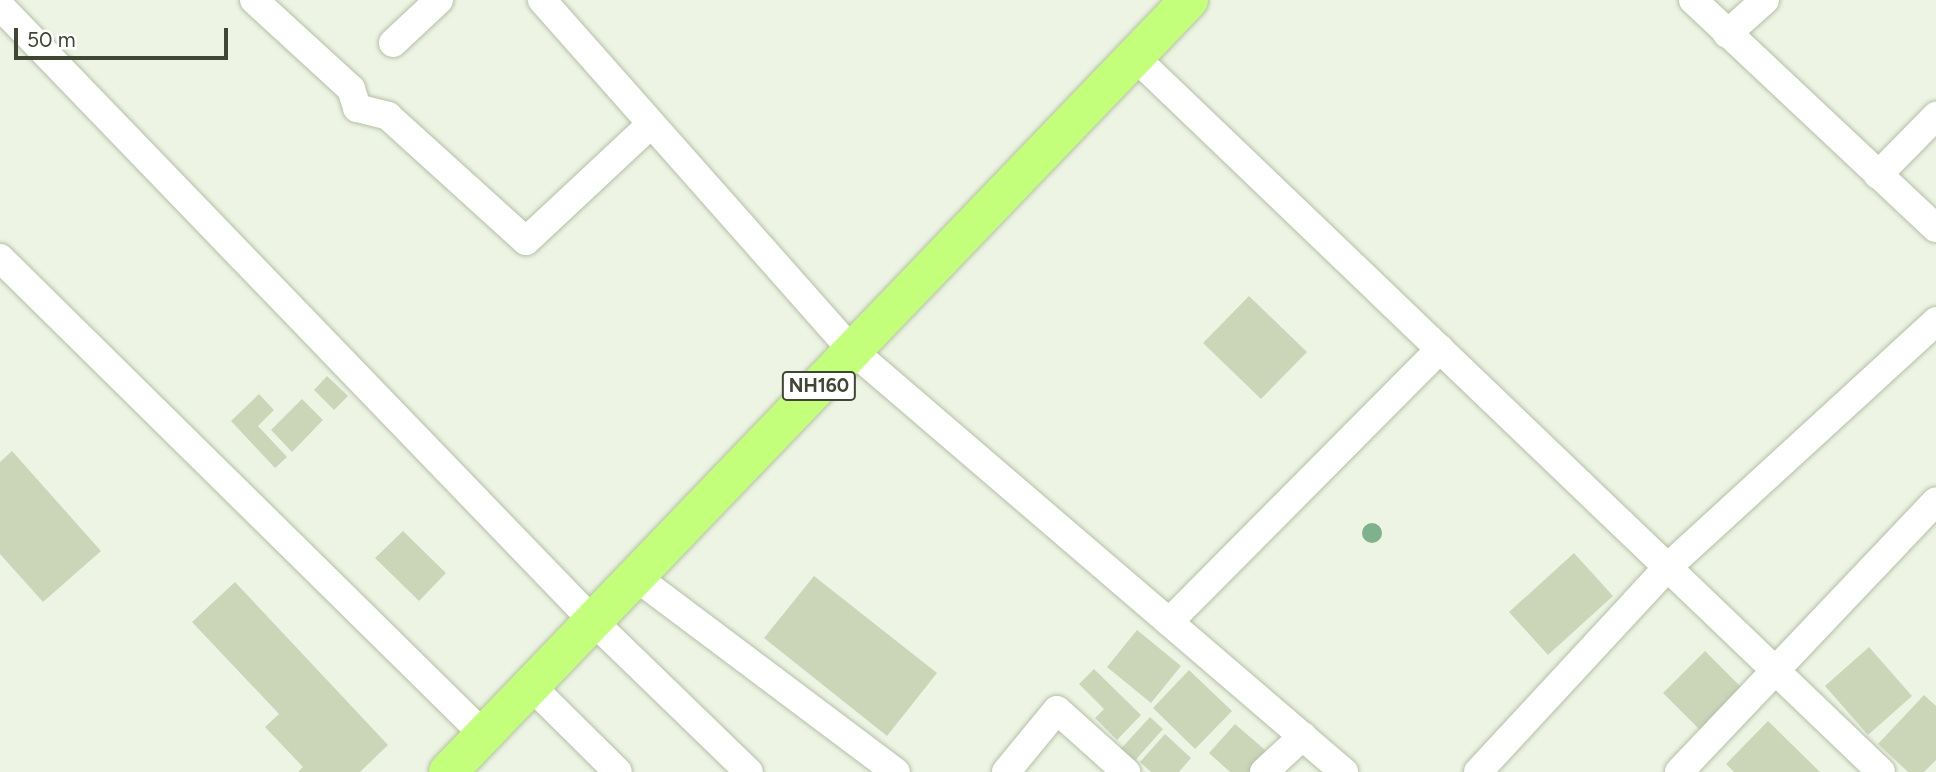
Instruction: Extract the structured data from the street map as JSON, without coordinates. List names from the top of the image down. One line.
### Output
{"streets":{"highway":["NH160"]},"scale_bar":"50 m"}
